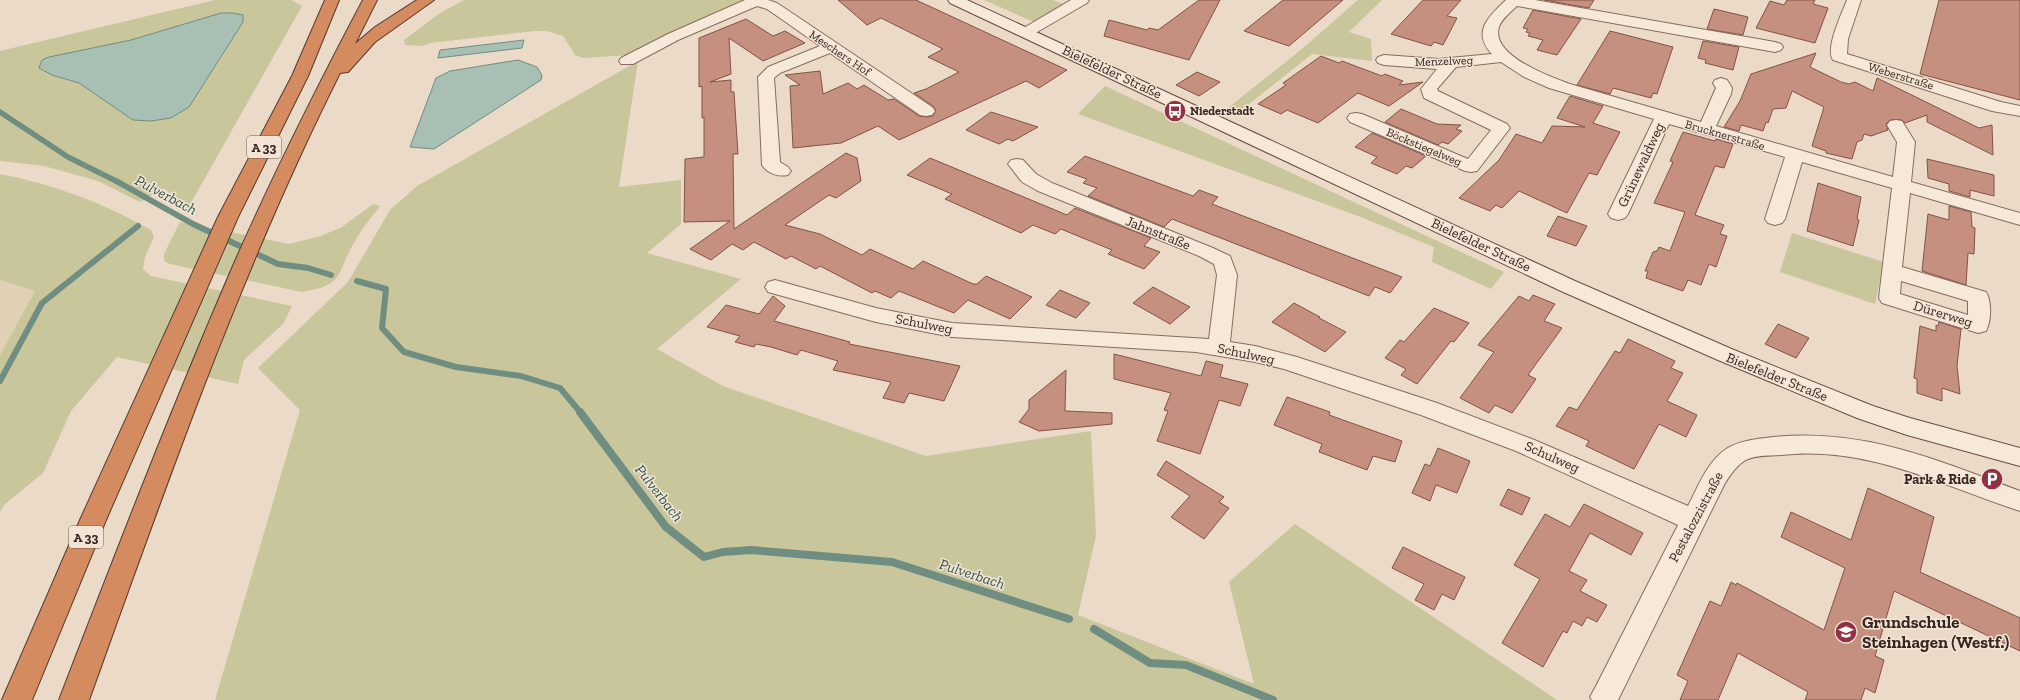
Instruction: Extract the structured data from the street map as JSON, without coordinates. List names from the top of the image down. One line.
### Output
{"streets":{"highway":["A 33"],"street":["Meschers Hof","Menzelweg","Bielefelder Straße","Weberstraße","Brucknerstraße","Böckstiegelweg","Grünewaldweg","Jahnstraße","Schulweg","Pestalozzistraße"]},"crossings":[["Menzelweg","Brucknerstraße"],["Menzelweg","Böckstiegelweg"],["Brucknerstraße","Grünewaldweg"],["Jahnstraße","Schulweg"],["Schulweg","Pestalozzistraße"]],"water":["Pulverbach"],"places":{"bus stop":["Niederstadt"],"parking":["Park & Ride"],"school or university":["Grundschule Steinhagen (Westf.)"]}}
